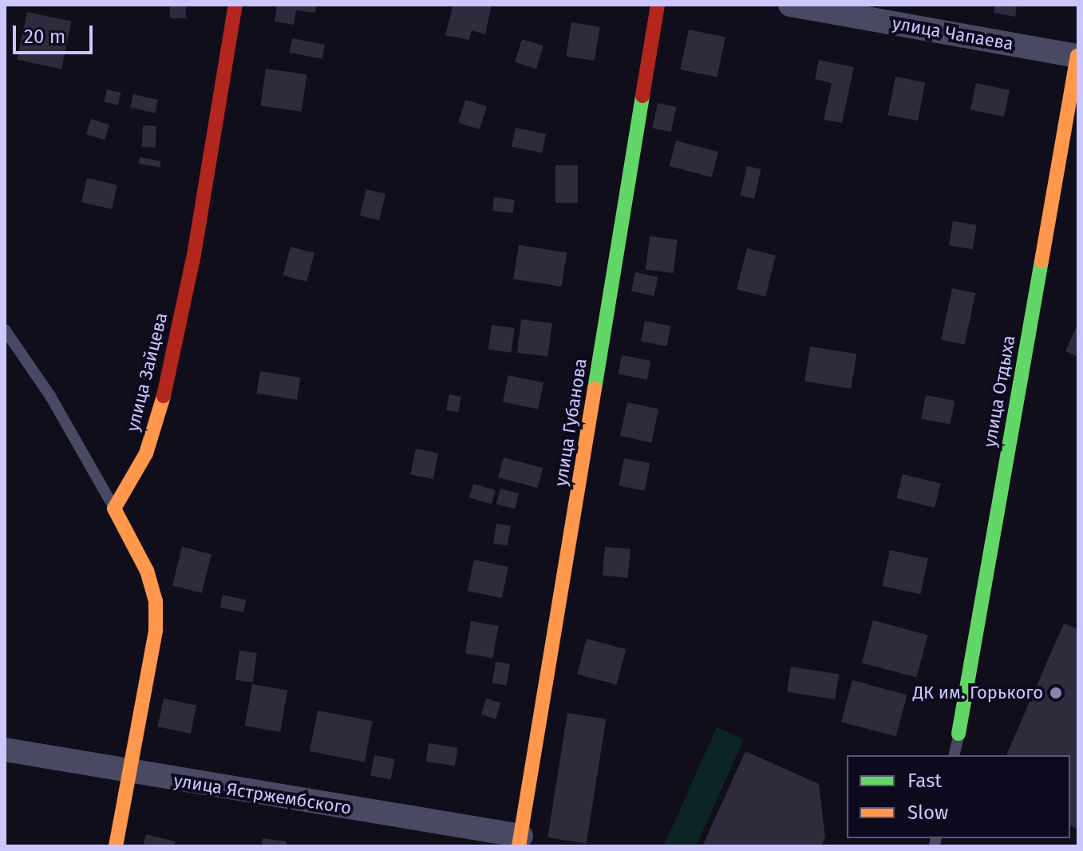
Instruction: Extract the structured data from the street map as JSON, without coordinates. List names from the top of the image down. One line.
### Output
{"streets":{"street":["улица Чапаева","улица Зайцева","улица Отдыха","улица Губанова","улица Ястржембского"]},"crossings":[["улица Чапаева","улица Отдыха"],["улица Губанова","улица Ястржембского"]],"places":["ДК им. Горького"],"legend":["Fast","Slow"],"scale_bar":"20 m"}
